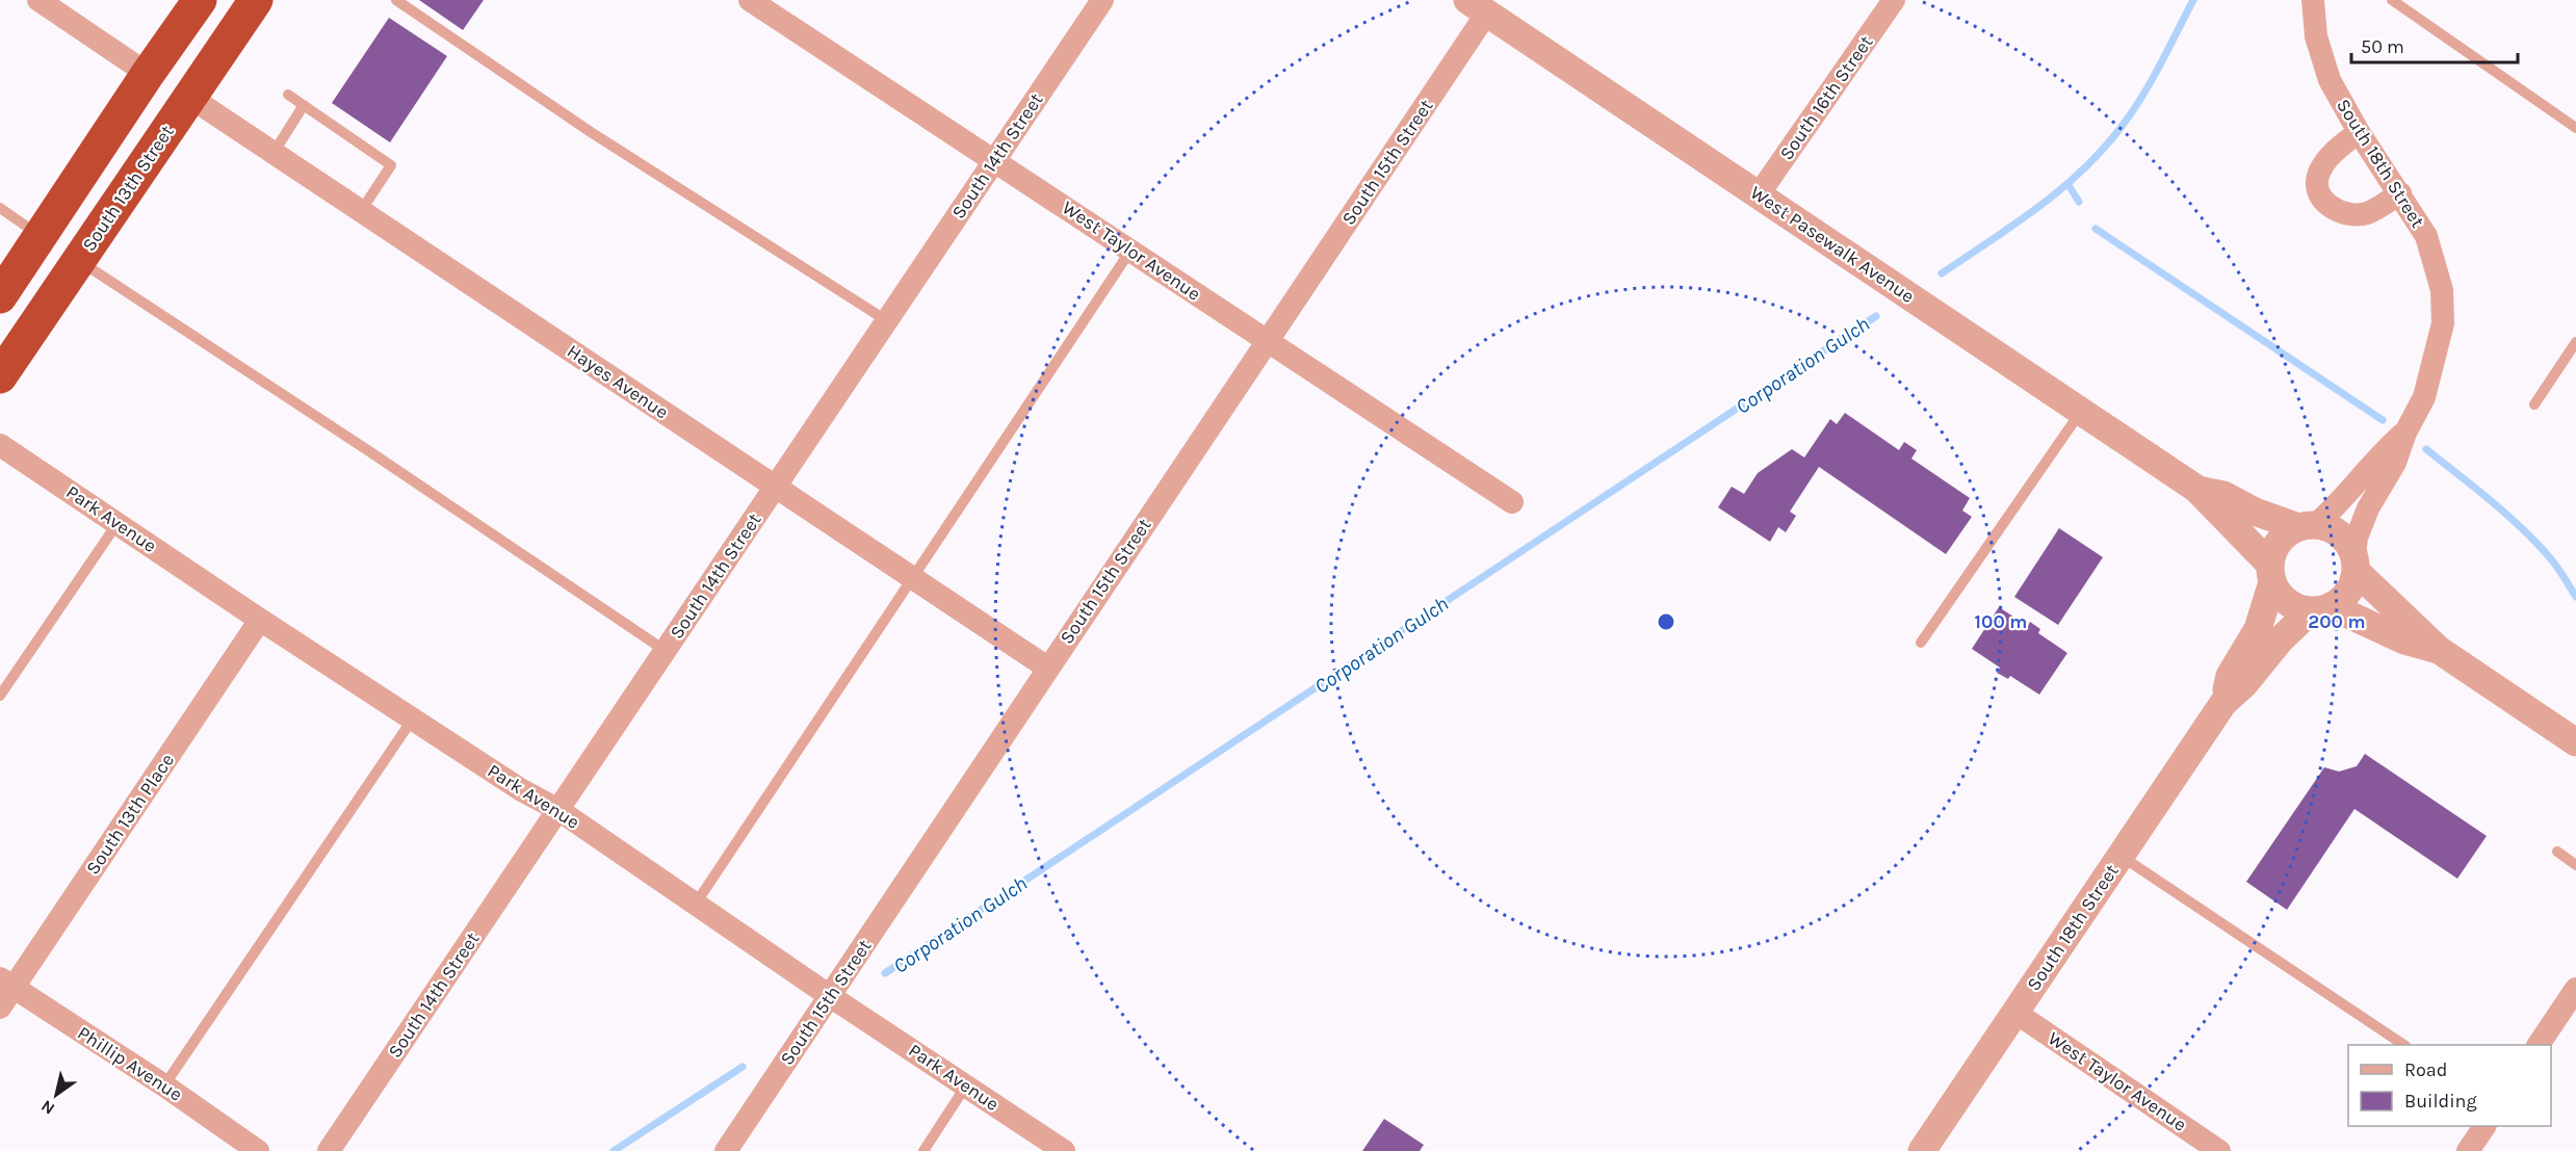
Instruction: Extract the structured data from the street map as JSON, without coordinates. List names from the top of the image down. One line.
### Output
{"streets":{"highway":["South 13th Street"],"street":["South 16th Street","South 14th Street","South 15th Street","South 18th Street","West Pasewalk Avenue","West Taylor Avenue","Hayes Avenue","Park Avenue","South 13th Place","Phillip Avenue"]},"crossings":[["South 16th Street","West Pasewalk Avenue"],["South 14th Street","West Taylor Avenue"],["South 14th Street","Hayes Avenue"],["South 14th Street","Park Avenue"],["South 15th Street","West Pasewalk Avenue"],["South 15th Street","West Taylor Avenue"],["South 15th Street","Hayes Avenue"],["South 15th Street","Park Avenue"],["South 18th Street","West Pasewalk Avenue"],["South 18th Street","West Taylor Avenue"],["South 13th Street","Hayes Avenue"],["Park Avenue","South 13th Place"],["South 13th Place","Phillip Avenue"]],"water":["Corporation Gulch"],"legend":["Road","Building"],"scale_bar":"50 m","north":"bottom left","rings":["100 m","200 m"]}
